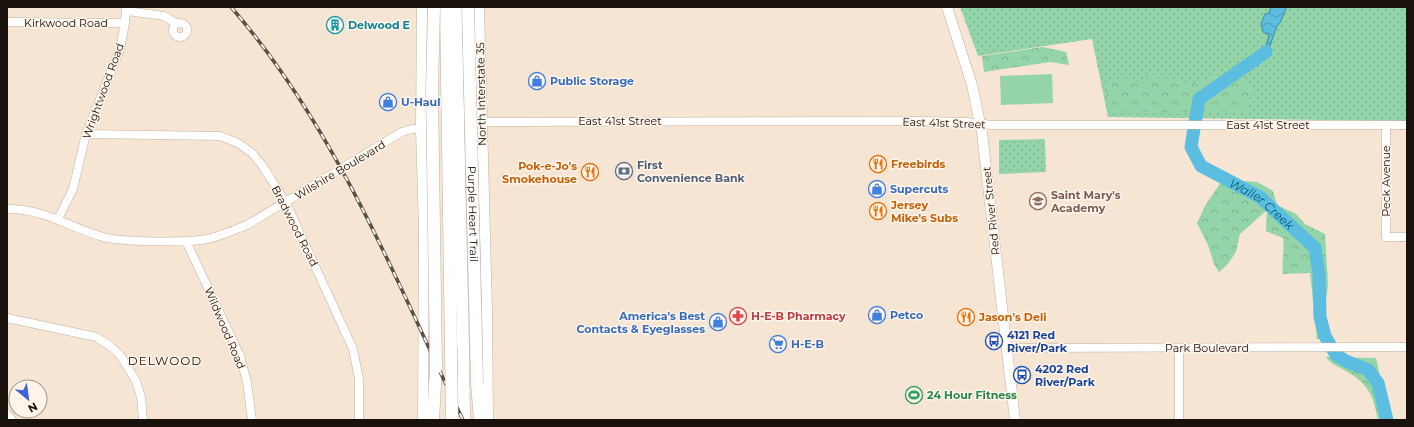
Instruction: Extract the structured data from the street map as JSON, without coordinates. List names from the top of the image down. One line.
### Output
{"streets":{"highway":["Purple Heart Trail"],"main road":["North Interstate 35","Red River Street"],"street":["Kirkwood Road","Wrightwood Road","East 41st Street","Wilshire Boulevard","Peck Avenue","Bradwood Road","Wildwood Road","Park Boulevard"]},"crossings":[["Kirkwood Road","Wrightwood Road"],["Wrightwood Road","Wilshire Boulevard"],["Wrightwood Road","Bradwood Road"],["North Interstate 35","East 41st Street"],["East 41st Street","Peck Avenue"],["East 41st Street","Red River Street"],["Wilshire Boulevard","Bradwood Road"],["Wilshire Boulevard","Wildwood Road"],["Red River Street","Park Boulevard"]],"districts":["DELWOOD"],"water":["Waller Creek"],"places":{"building":["Delwood E"],"shop":["Public Storage","U-Haul","Supercuts","Petco","America's Best Contacts & Eyeglasses"],"restaurant":["Freebirds","Pok-e-Jo's Smokehouse","Jersey Mike's Subs","Jason's Deli"],"bank":["First Convenience Bank"],"school or university":["Saint Mary's Academy"],"pharmacy":["H-E-B Pharmacy"],"bus stop":["4121 Red River/Park","4202 Red River/Park"],"supermarket":["H-E-B"],"sports":["24 Hour Fitness"]},"north":"bottom right"}
